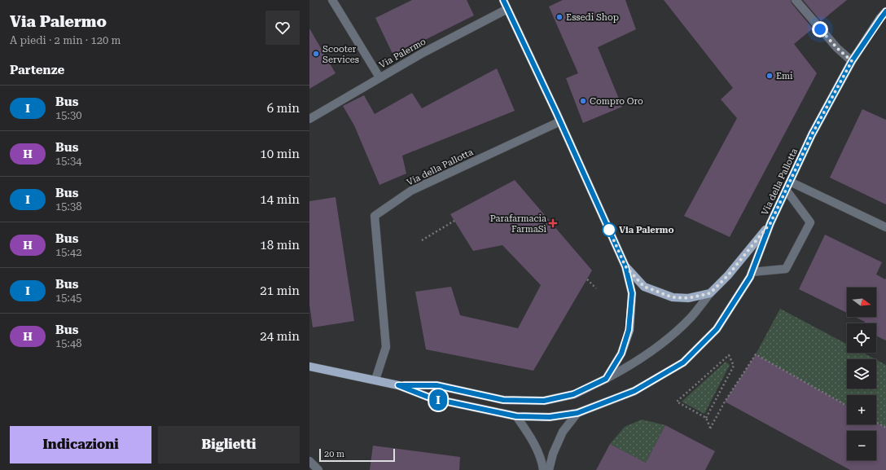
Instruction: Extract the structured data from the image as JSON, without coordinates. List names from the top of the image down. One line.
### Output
{"streets":{"main road":["Via della Pallotta"],"street":["Via Palermo"]},"places":{"other":["Essedi Shop","Scooter Services","Emi","Compro Oro","Via Palermo"],"health":["Parafarmacia FarmaSì"]},"lines":["bus line I"],"scale_bar":"20 m","north":"right","page":{"heading":[["Via Palermo","A piedi · 2 min · 120 m"],"Partenze"],"on_map":"I","list":[{"mark":"I","name":"Bus","note":"15:30","value":"6 min"},{"mark":"H","name":"Bus","note":"15:34","value":"10 min"},{"mark":"I","name":"Bus","note":"15:38","value":"14 min"},{"mark":"H","name":"Bus","note":"15:42","value":"18 min"},{"mark":"I","name":"Bus","note":"15:45","value":"21 min"},{"mark":"H","name":"Bus","note":"15:48","value":"24 min"}],"map_buttons":["+","−"],"buttons":["Indicazioni","Biglietti"],"scale":"20 m"}}
